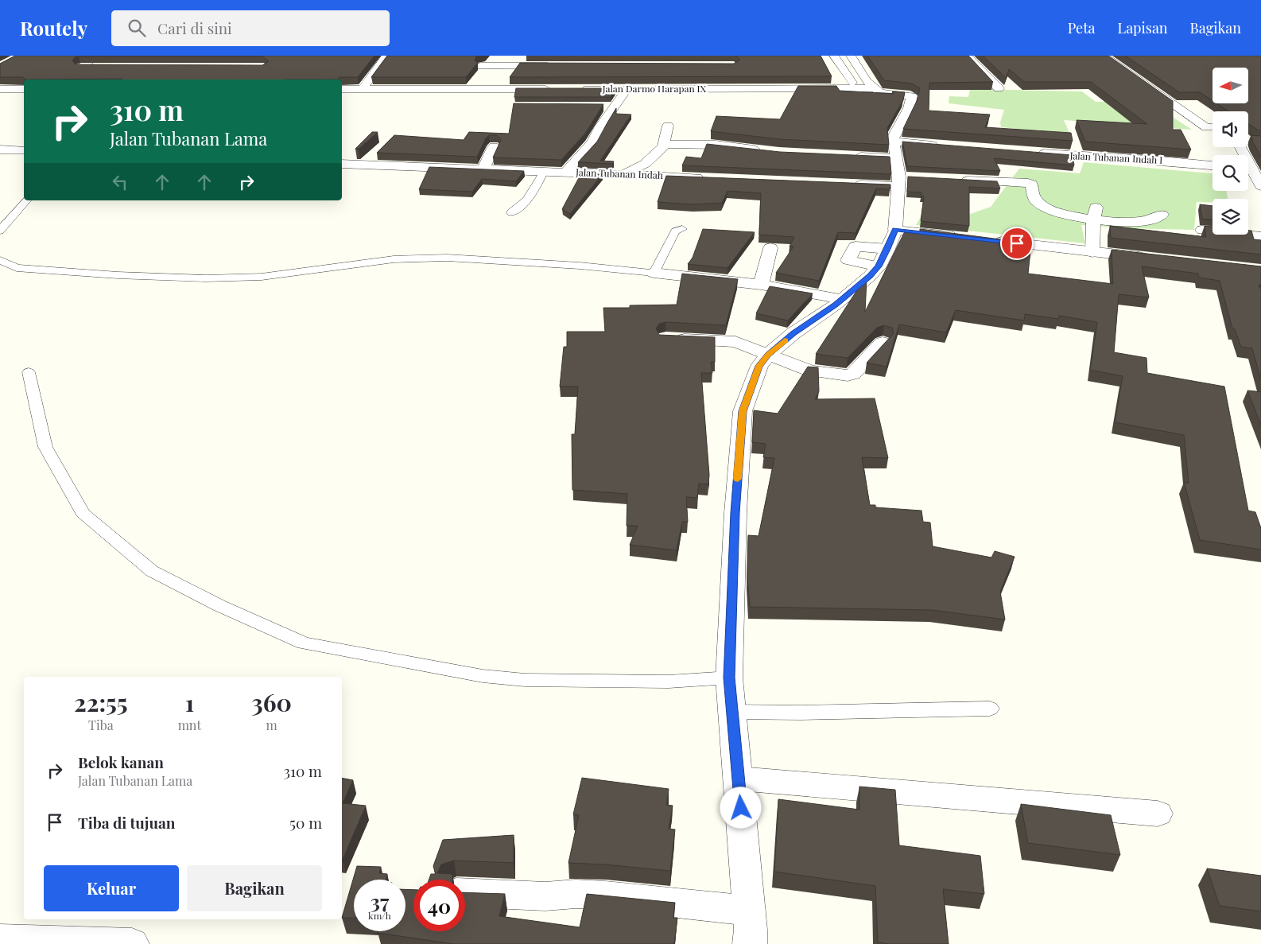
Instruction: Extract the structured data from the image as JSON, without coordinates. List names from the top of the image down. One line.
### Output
{"streets":{"street":["Jalan Darmo Harapan IX","Jalan Tubanan Indah I","Jalan Tubanan Indah"]},"north":"left","page":{"header":"Routely","search":"Cari di sini","nav":["Peta","Lapisan","Bagikan"],"turn":["310 m","Jalan Tubanan Lama"],"eta":["22:55","Tiba","1","mnt","360","m"],"list":[{"name":"Belok kanan","note":"Jalan Tubanan Lama","value":"310 m"},{"name":"Tiba di tujuan","value":"50 m"}],"buttons":["Keluar","Bagikan"],"speed":"37 km/h","limit":"40"}}
